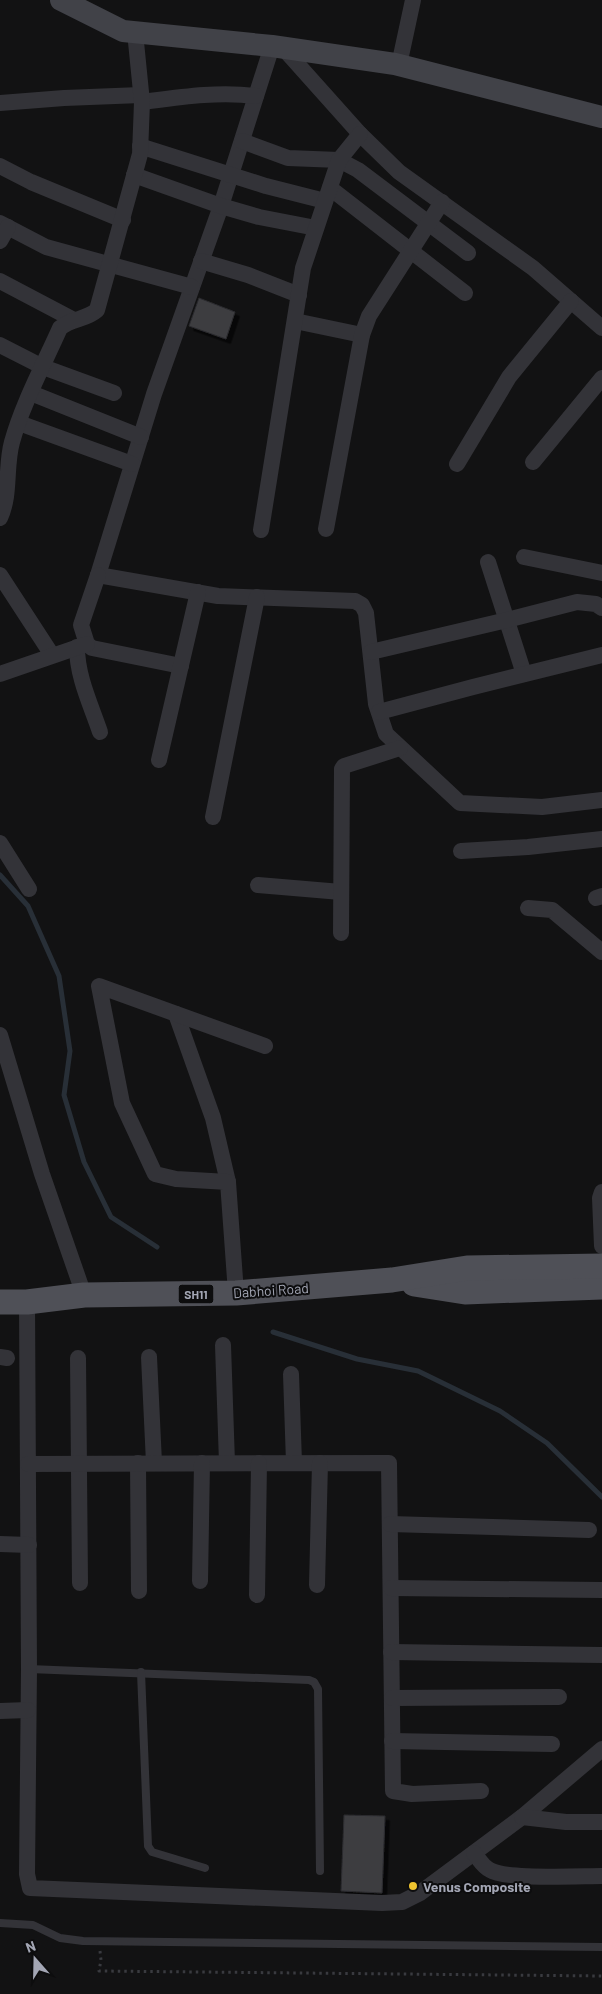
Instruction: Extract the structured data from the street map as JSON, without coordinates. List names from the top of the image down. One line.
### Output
{"streets":{"main road":["Dabhoi Road","SH11"]},"places":["Venus Composite"],"north":"top"}
